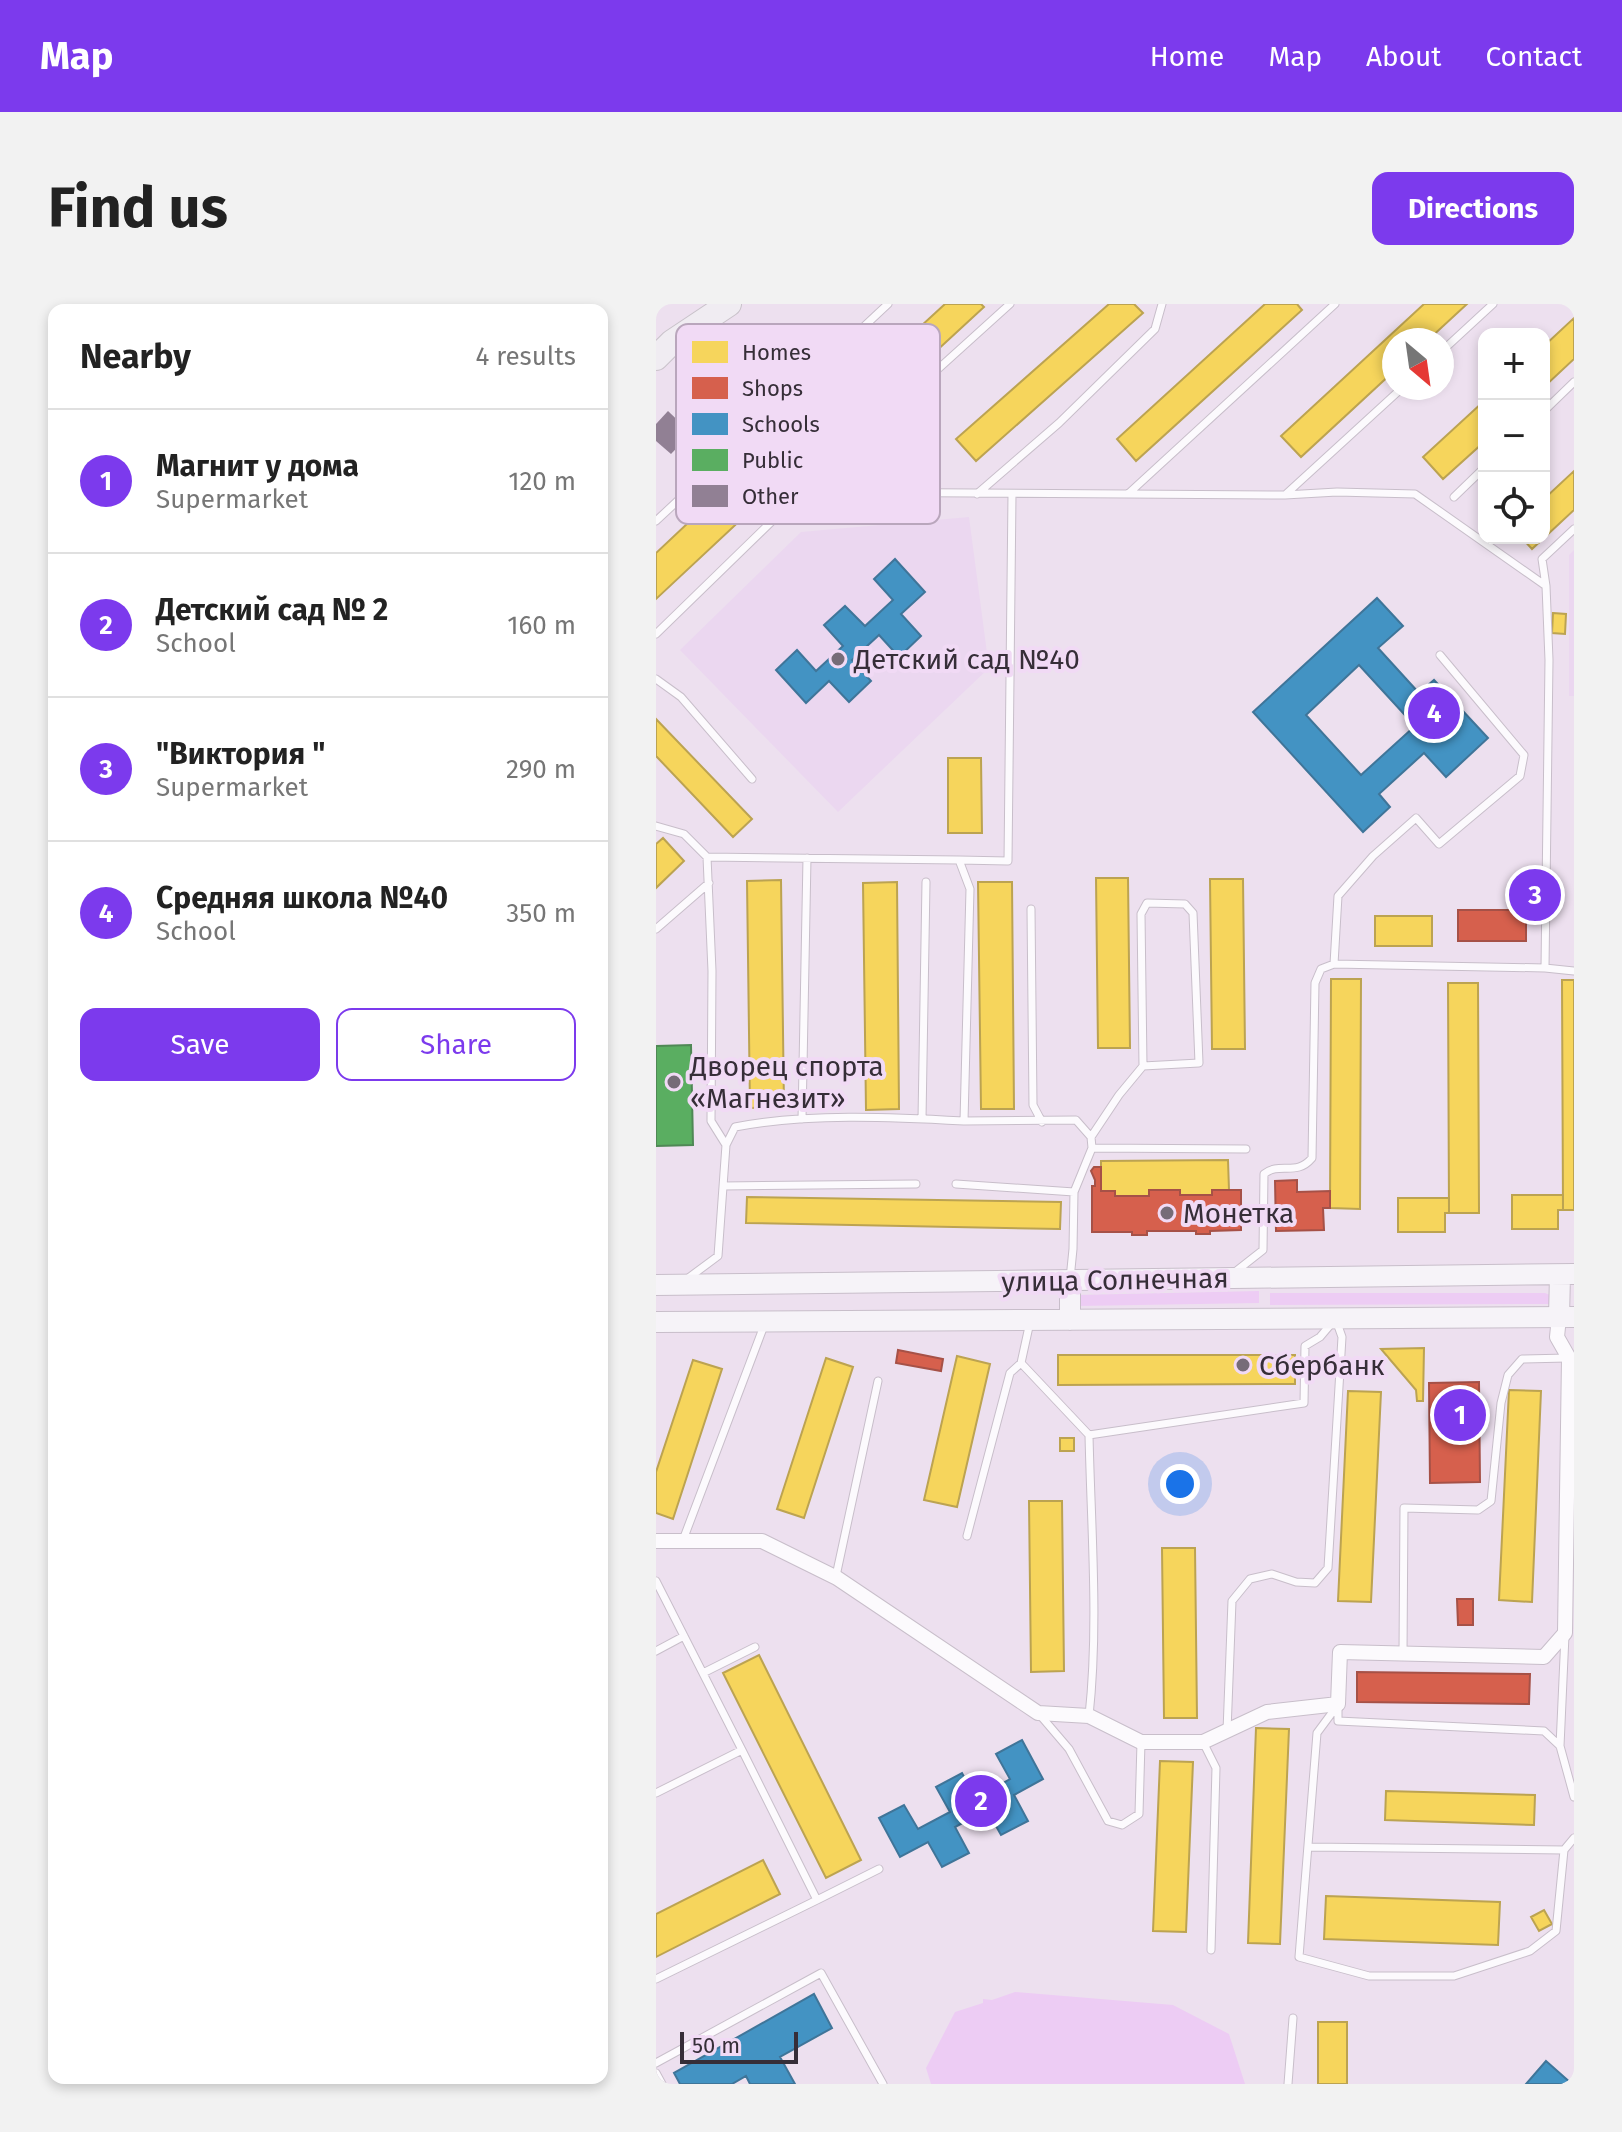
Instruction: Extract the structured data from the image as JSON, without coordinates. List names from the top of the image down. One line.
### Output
{"streets":{"main road":["улица Солнечная"]},"places":["Детский сад №40","Дворец спорта «Магнезит»","Монетка","Сбербанк"],"legend":["Homes","Shops","Schools","Public","Other"],"scale_bar":"50 m","north":"bottom right","page":{"header":"Map","nav":["Home","Map","About","Contact"],"buttons":["Directions",["Save","Share"]],"title":"Find us","heading":["Nearby","4 results"],"map_buttons":["+","−"],"list":[{"mark":"1","name":"Магнит у дома","note":"Supermarket","value":"120 m"},{"mark":"2","name":"Детский сад № 2","note":"School","value":"160 m"},{"mark":"3","name":"\"Виктория \"","note":"Supermarket","value":"290 m"},{"mark":"4","name":"Средняя школа №40","note":"School","value":"350 m"}],"pins":["4","3","1","2"],"scale":"50 m"}}
